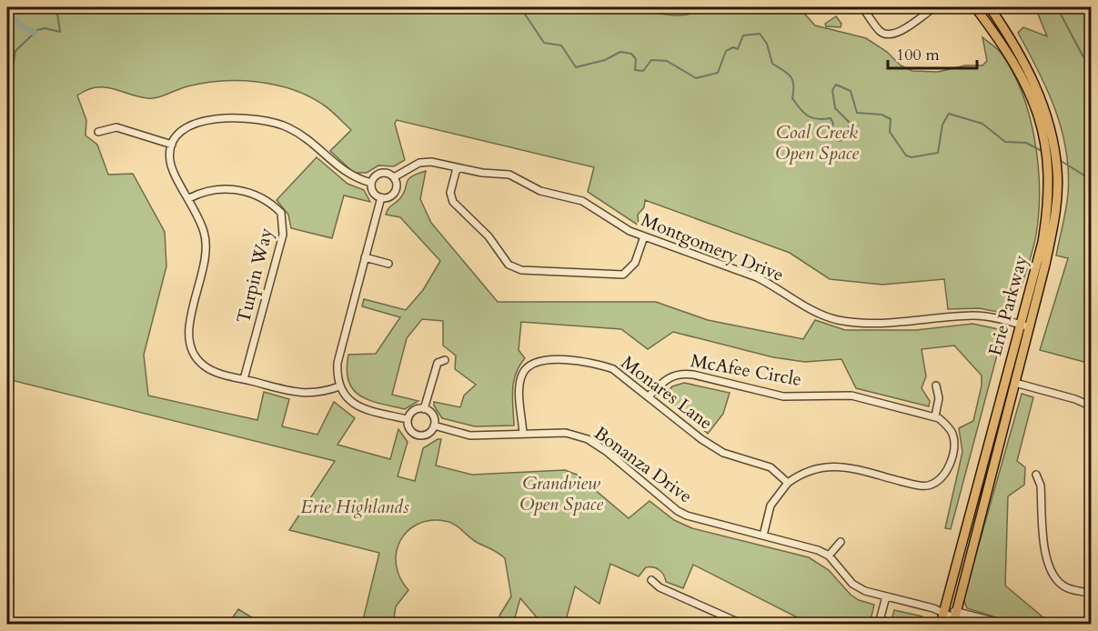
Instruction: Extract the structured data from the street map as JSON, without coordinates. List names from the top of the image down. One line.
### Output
{"streets":{"main road":["Erie Parkway"],"street":["Montgomery Drive","Turpin Way","McAfee Circle","Monares Lane","Bonanza Drive"]},"crossings":[["Montgomery Drive","Erie Parkway"],["Erie Parkway","Bonanza Drive"],["McAfee Circle","Monares Lane"],["Monares Lane","Bonanza Drive"]],"parks":["Coal Creek Open Space","Grandview Open Space","Erie Highlands"],"scale_bar":"100 m"}
